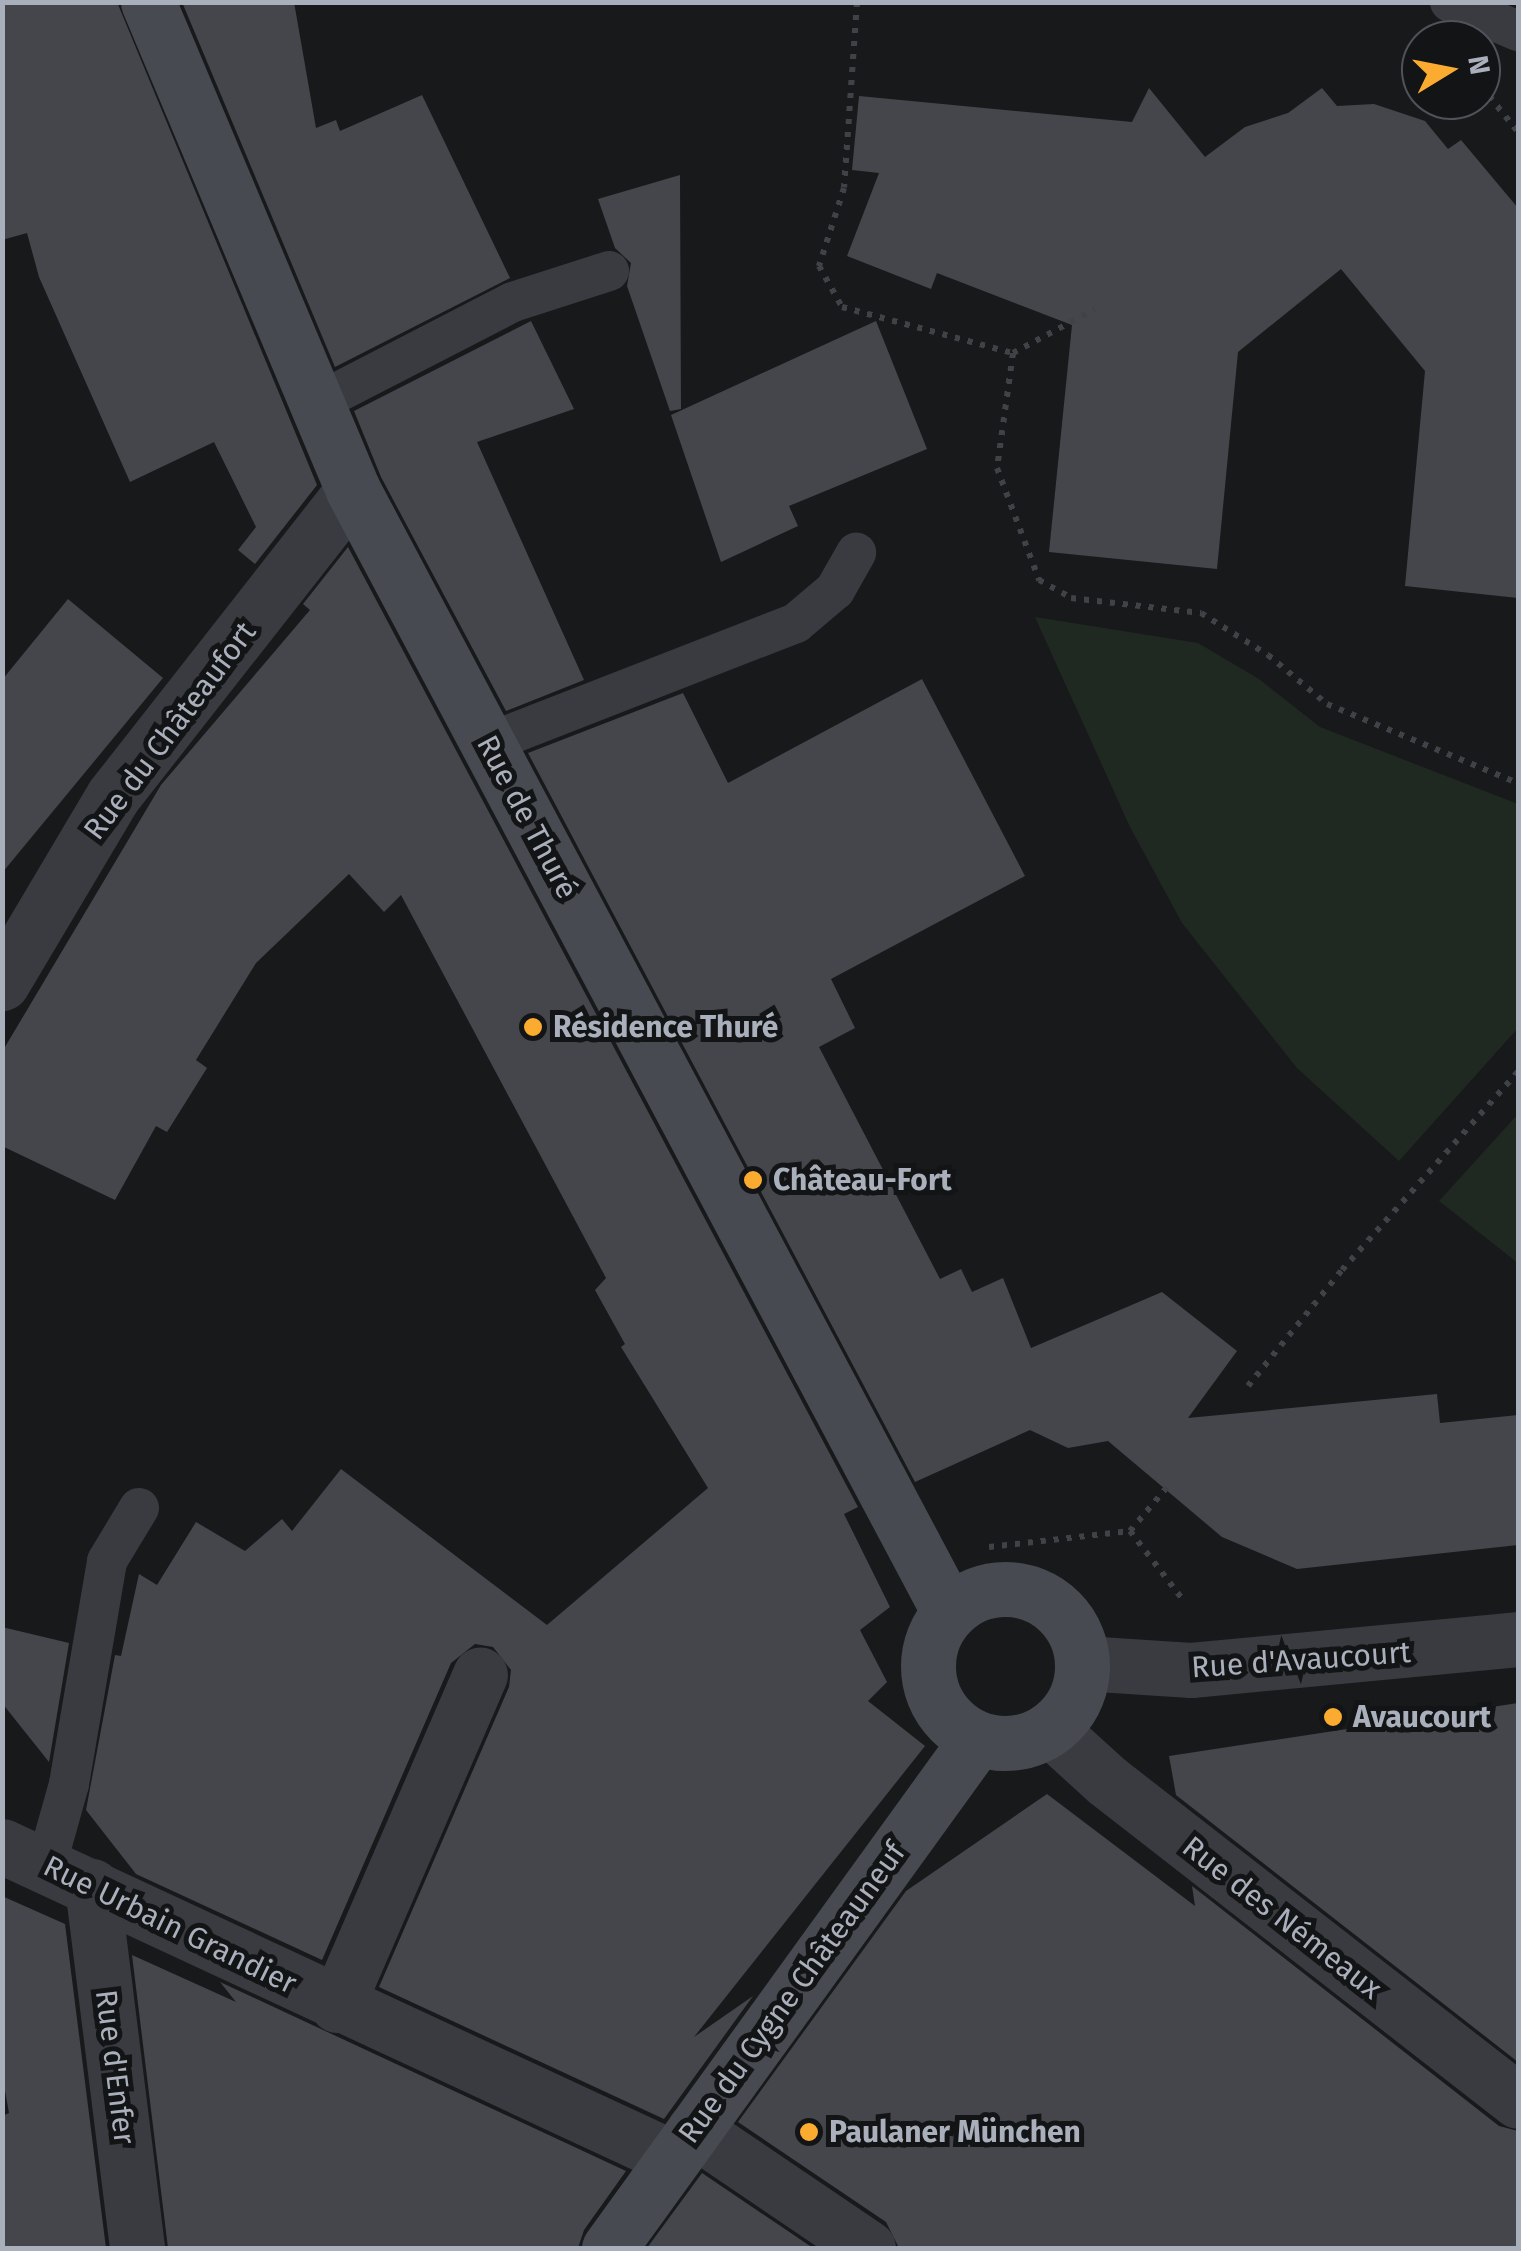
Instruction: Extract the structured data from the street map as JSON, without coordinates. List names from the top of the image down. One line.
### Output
{"streets":{"main road":["Rue de Thuré","Rue du Cygne Châteauneuf"],"street":["Rue du Châteaufort","Rue d'Avaucourt","Rue des Némeaux","Rue Urbain Grandier","Rue d'Enfer"]},"crossings":[["Rue du Châteaufort","Rue de Thuré"],["Rue de Thuré","Rue d'Avaucourt"],["Rue de Thuré","Rue des Némeaux"],["Rue de Thuré","Rue du Cygne Châteauneuf"],["Rue d'Avaucourt","Rue des Némeaux"],["Rue d'Avaucourt","Rue du Cygne Châteauneuf"],["Rue des Némeaux","Rue du Cygne Châteauneuf"],["Rue Urbain Grandier","Rue du Cygne Châteauneuf"],["Rue Urbain Grandier","Rue d'Enfer"]],"places":["Résidence Thuré","Château-Fort","Avaucourt","Paulaner München"],"north":"right"}
